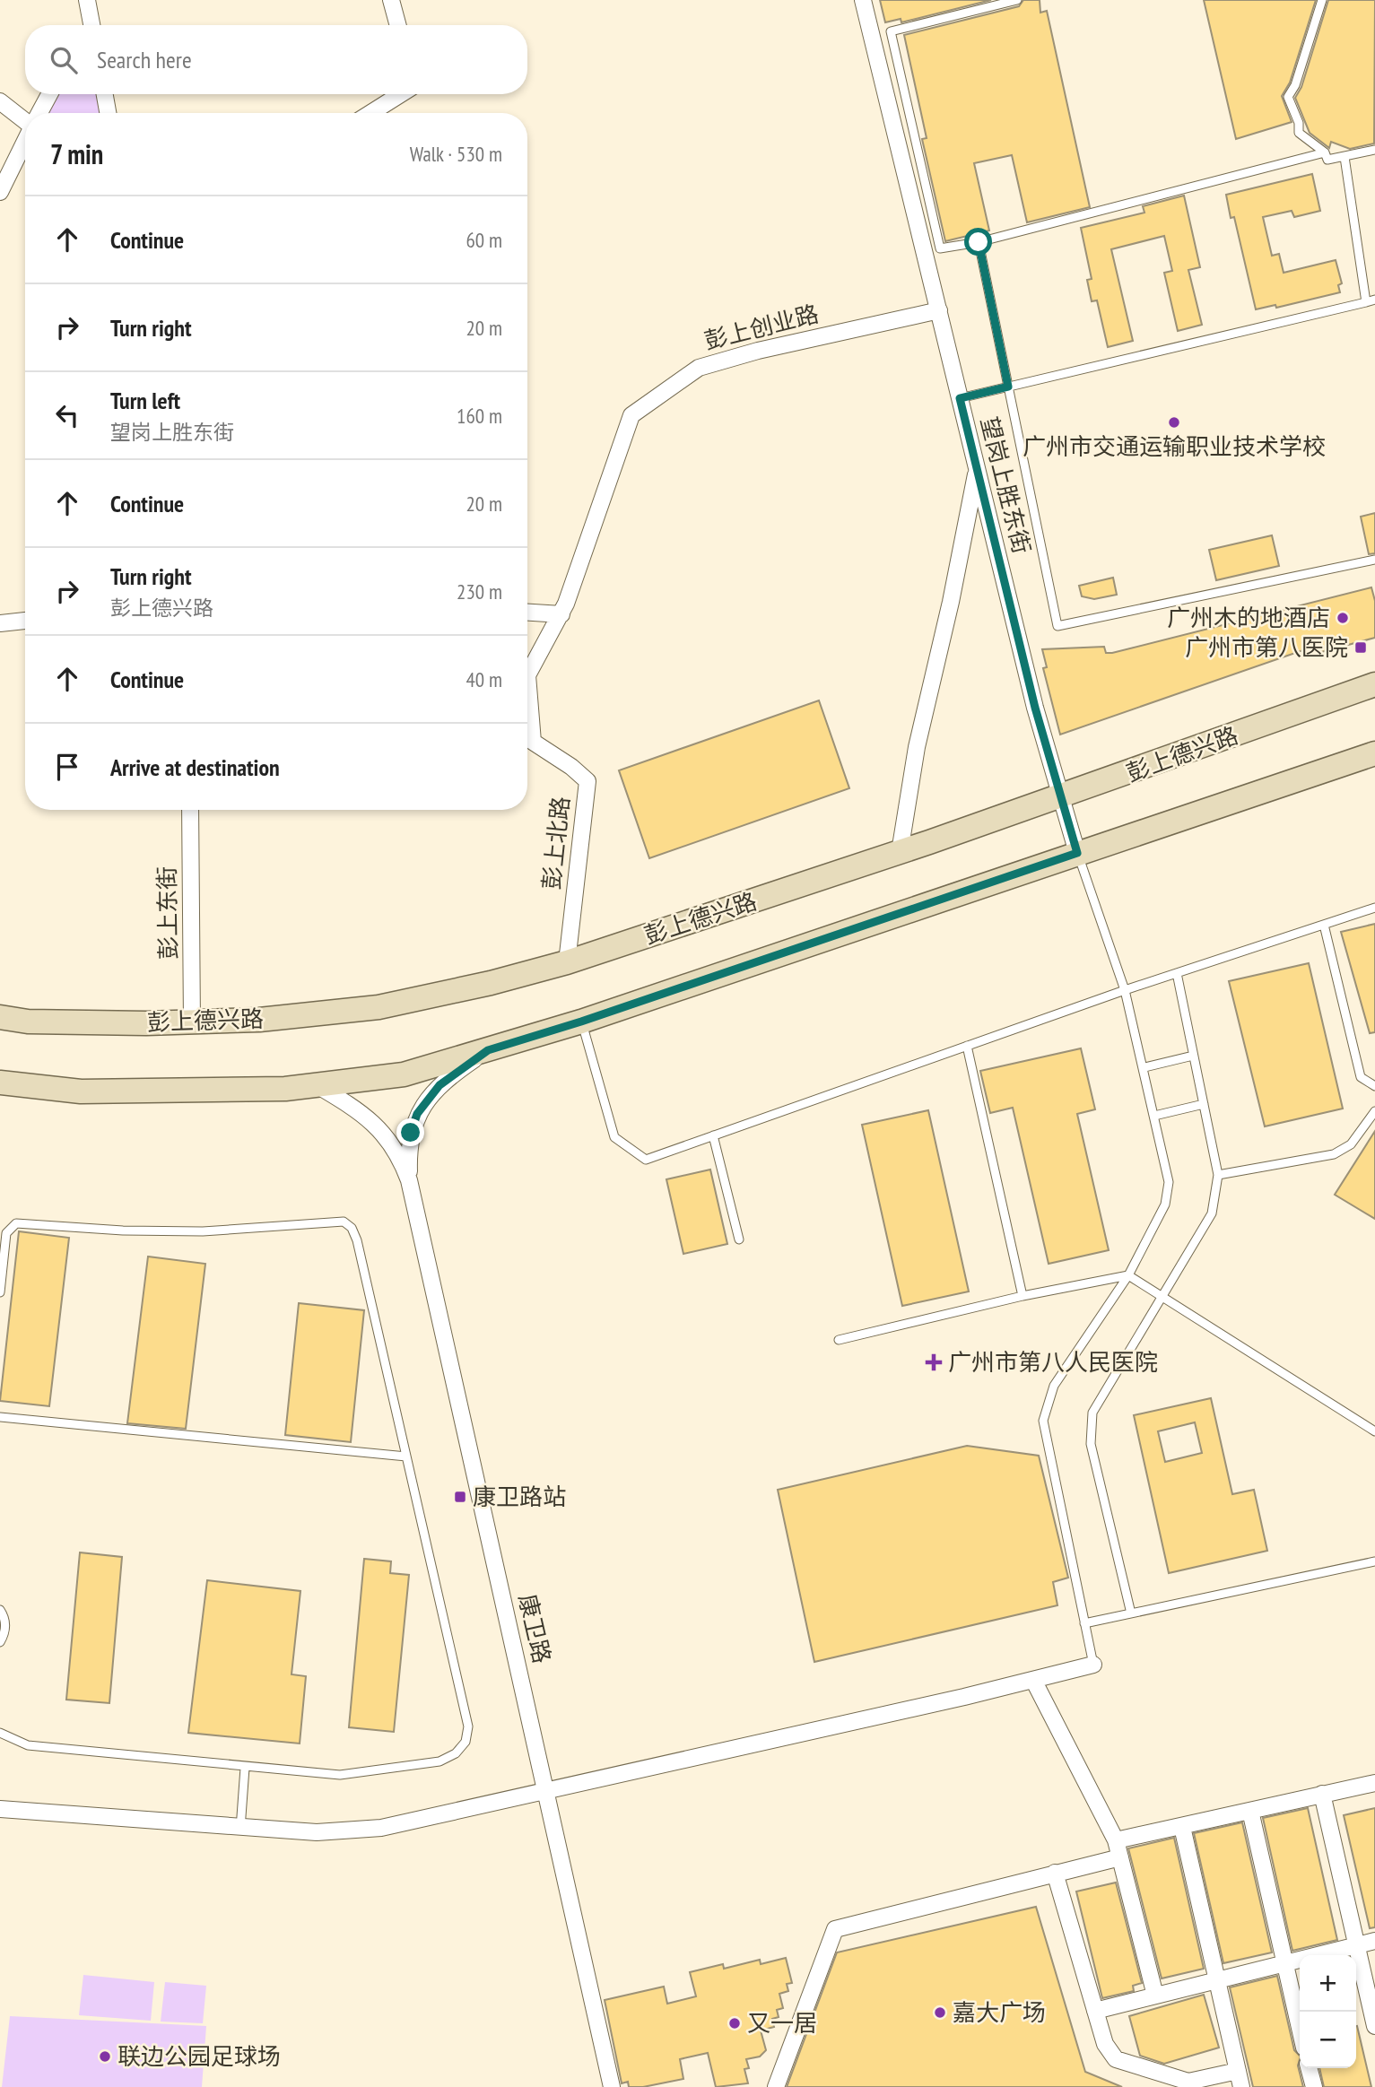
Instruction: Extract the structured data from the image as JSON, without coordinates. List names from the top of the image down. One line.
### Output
{"streets":{"street":["彭上创业路","望岗上胜东街","彭上德兴路","彭上北路","彭上东街","康卫路"]},"crossings":[["彭上创业路","望岗上胜东街"],["彭上创业路","彭上北路"],["望岗上胜东街","彭上德兴路"],["彭上德兴路","彭上北路"],["彭上德兴路","彭上东街"]],"places":{"other":["广州市交通运输职业技术学校","广州木的地酒店","嘉大广场","又一居","联边公园足球场"],"transit":["广州市第八医院","康卫路站"],"health":["广州市第八人民医院"]},"page":{"search":"Search here","heading":["7 min","Walk · 530 m"],"list":[["Continue","60 m"],["Turn right","20 m"],["Turn left","望岗上胜东街","160 m"],["Continue","20 m"],["Turn right","彭上德兴路","230 m"],["Continue","40 m"],"Arrive at destination"],"map_buttons":["+","−"]}}
